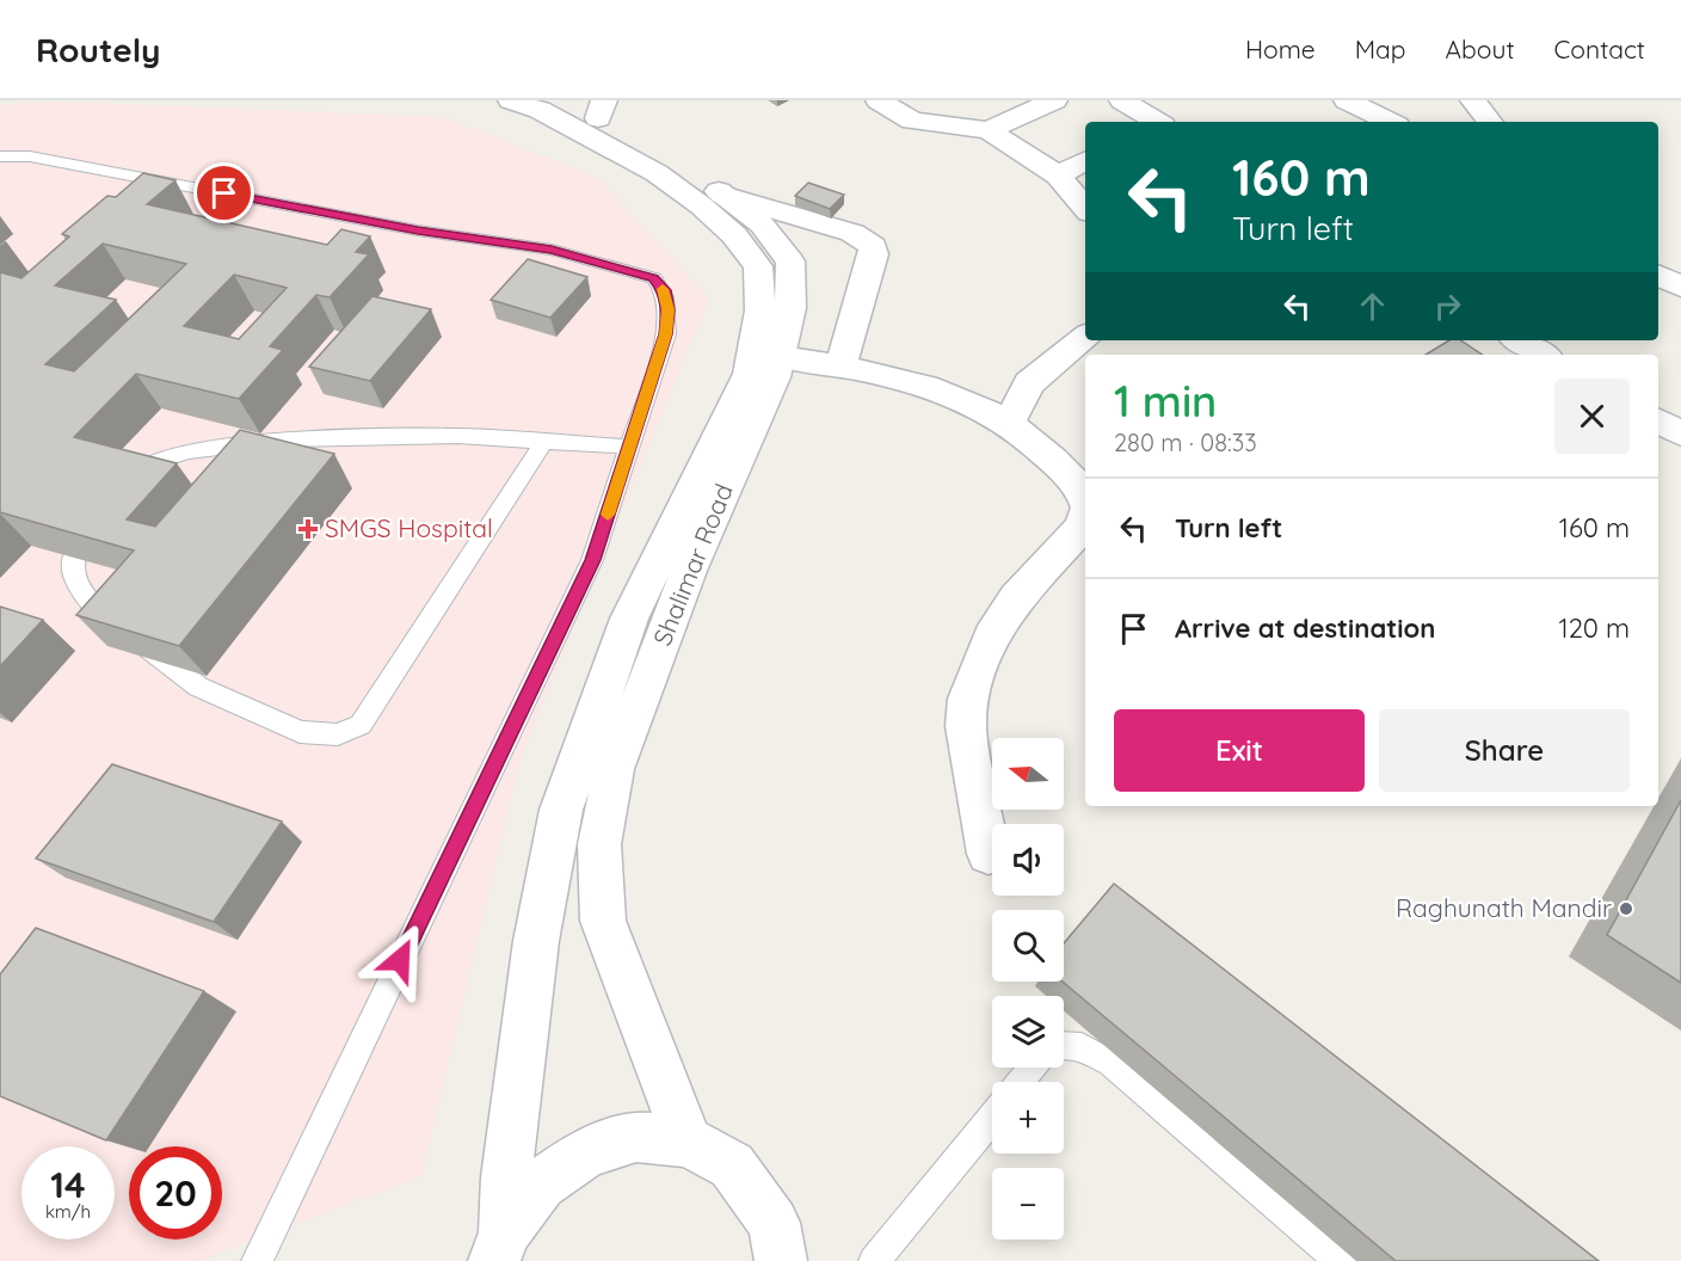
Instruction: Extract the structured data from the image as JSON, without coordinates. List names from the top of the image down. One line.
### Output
{"streets":{"main road":["Shalimar Road"]},"places":{"health":["SMGS Hospital"],"other":["Raghunath Mandir"]},"north":"left","page":{"header":"Routely","nav":["Home","Map","About","Contact"],"turn":["160 m","Turn left"],"heading":["1 min","280 m · 08:33"],"list":[{"name":"Turn left","value":"160 m"},{"name":"Arrive at destination","value":"120 m"}],"buttons":["Exit","Share"],"map_buttons":["+","−"],"speed":"14 km/h","limit":"20"}}
